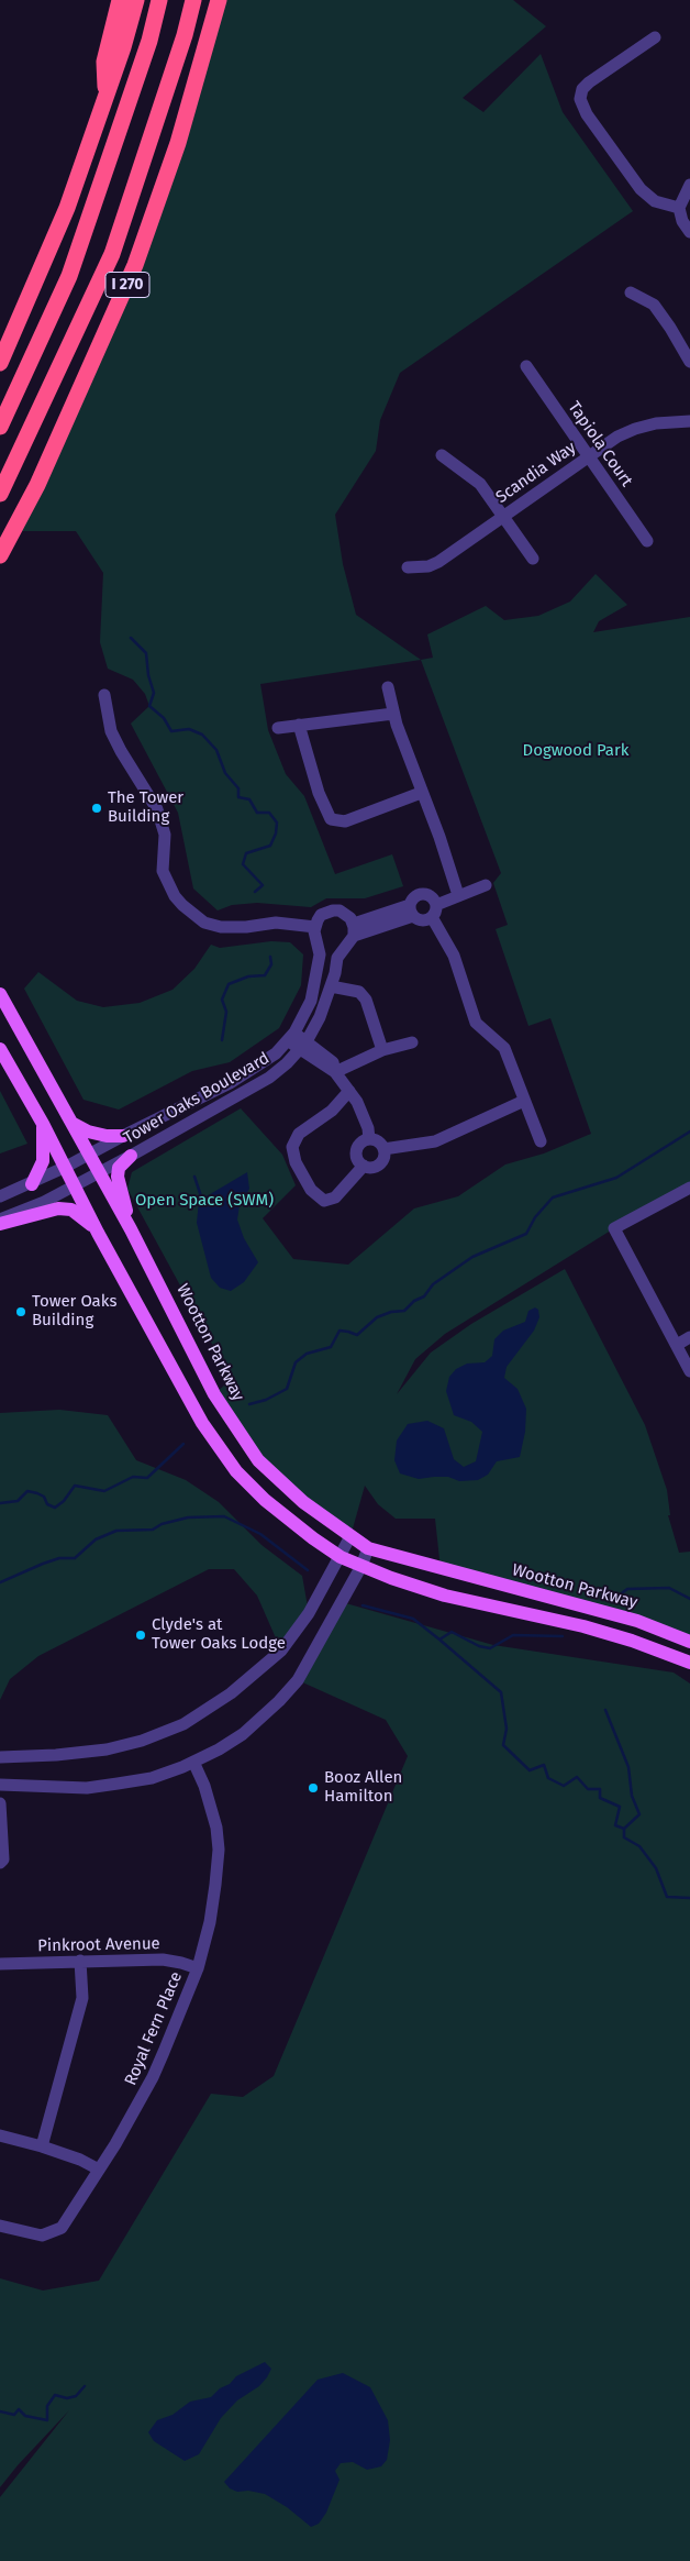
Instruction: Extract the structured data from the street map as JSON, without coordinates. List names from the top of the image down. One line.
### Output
{"streets":{"highway":["I 270"],"main road":["Wootton Parkway"],"street":["Tapiola Court","Scandia Way","Tower Oaks Boulevard","Pinkroot Avenue","Royal Fern Place"]},"crossings":[["Tapiola Court","Scandia Way"],["Tower Oaks Boulevard","Wootton Parkway"],["Pinkroot Avenue","Royal Fern Place"]],"parks":["Dogwood Park","Open Space (SWM)"],"places":["The Tower Building","Tower Oaks Building","Clyde's at Tower Oaks Lodge","Booz Allen Hamilton"]}
